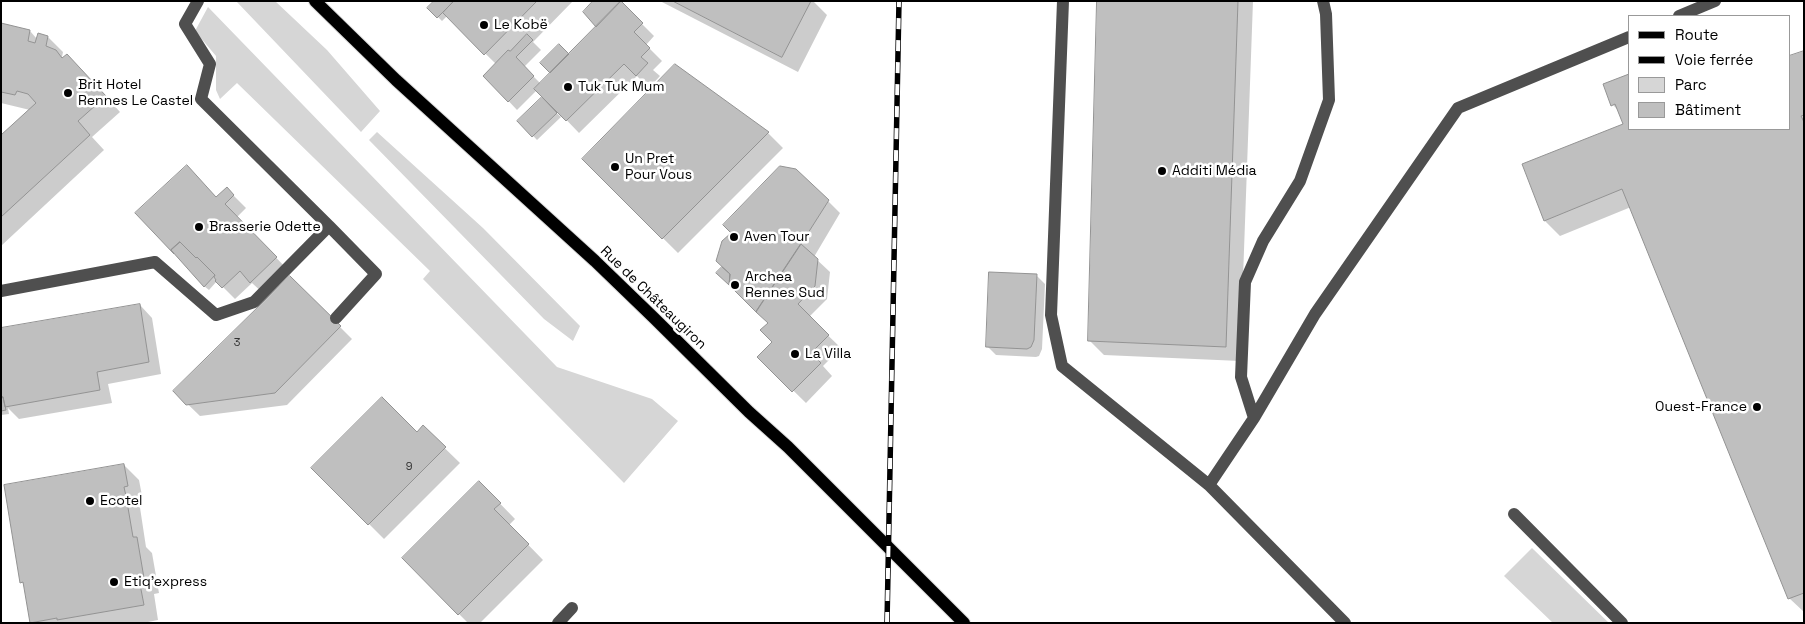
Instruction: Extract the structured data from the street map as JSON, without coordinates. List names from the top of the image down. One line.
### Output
{"streets":{"main road":["Rue de Châteaugiron"]},"places":["Le Kobë","Tuk Tuk Mum","Brit Hotel Rennes Le Castel","Un Pret Pour Vous","Additi Média","Brasserie Odette","Aven Tour","Archea Rennes Sud","La Villa","Ouest-France","Ecotel","Etiq'express"],"house_numbers":["3","9"],"legend":["Route","Voie ferrée","Parc","Bâtiment"]}
